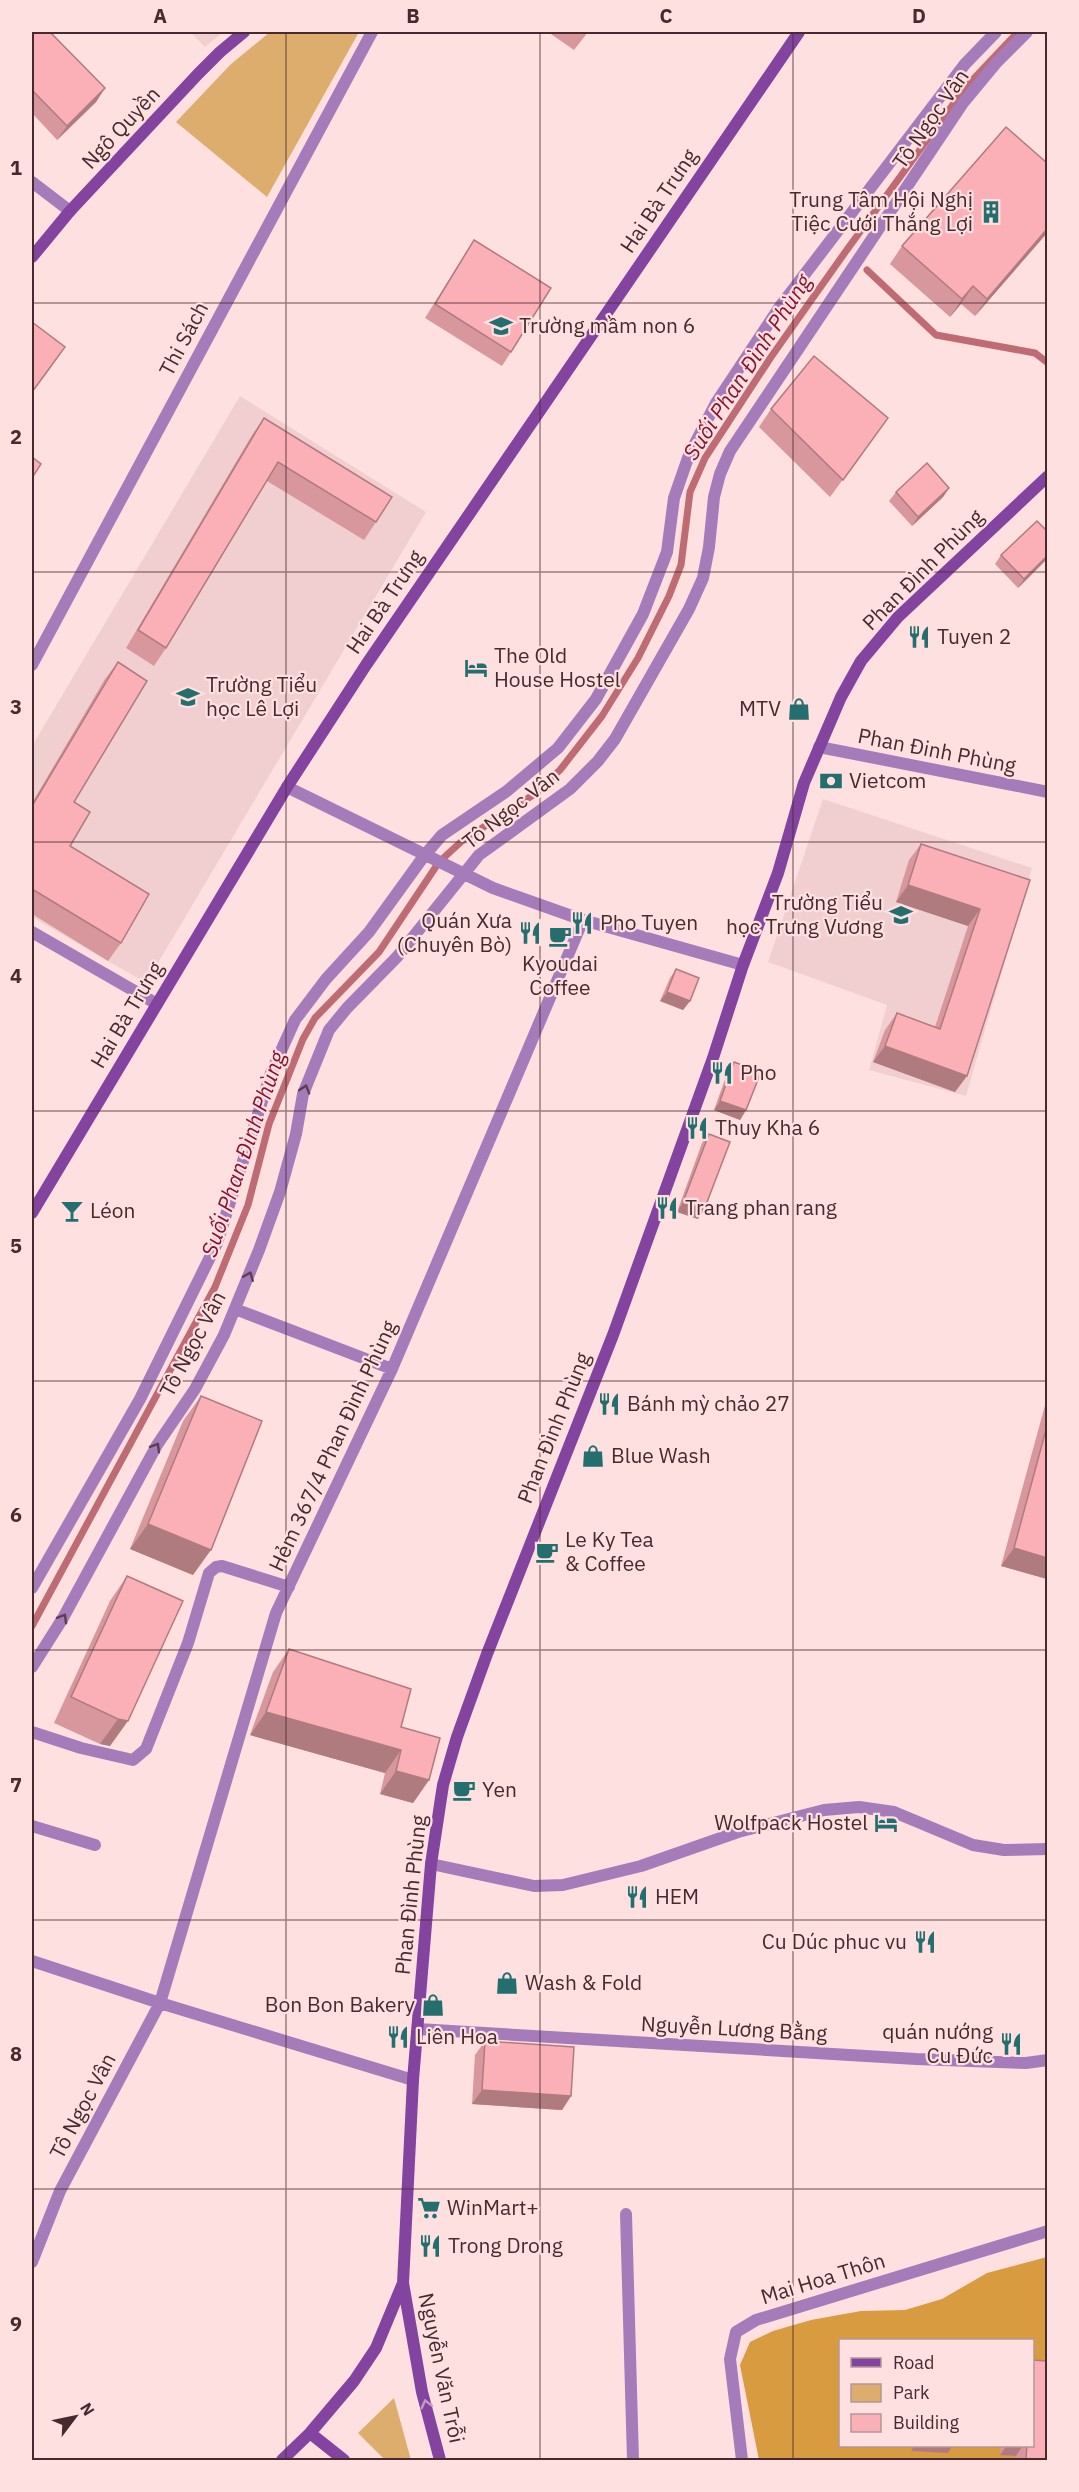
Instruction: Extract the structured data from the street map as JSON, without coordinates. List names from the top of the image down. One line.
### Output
{"streets":{"main road":["Ngô Quyền","Hai Bà Trưng","Phan Đình Phùng","Nguyễn Văn Trỗi"],"street":["Tô Ngọc Vân","Thi Sách","Phan Đinh Phùng","Hẻm 367/4 Phan Đình Phùng","Nguyễn Lương Bằng","Mai Hoa Thôn"]},"crossings":[["Tô Ngọc Vân","Hẻm 367/4 Phan Đình Phùng"],["Phan Đình Phùng","Phan Đinh Phùng"],["Phan Đình Phùng","Nguyễn Lương Bằng"],["Phan Đình Phùng","Nguyễn Văn Trỗi"]],"one_way":["Nguyễn Văn Trỗi"],"water":["Suối Phan Đình Phùng"],"places":{"building":["Trung Tâm Hội Nghị Tiệc Cưới Thắng Lợi"],"school or university":["Trường mầm non 6","Trường Tiểu học Lê Lợi","Trường Tiểu học Trưng Vương"],"restaurant":["Tuyen 2","Pho Tuyen","Quán Xưa (Chuyên Bò)","Pho","Thuy Kha 6","Trang phan rang","Bánh mỳ chảo 27","HEM","Cu Dúc phuc vu","Liên Hoa","quán nướng Cu Đức","Trong Drong"],"hotel":["The Old House Hostel","Wolfpack Hostel"],"shop":["MTV","Blue Wash","Wash & Fold","Bon Bon Bakery"],"bank":["Vietcom"],"cafe":["Kyoudai Coffee","Le Ky Tea & Coffee","Yen"],"bar":["Léon"],"supermarket":["WinMart+"]},"legend":["Road","Park","Building"],"north":"top right","grid":{"columns":["A","B","C","D"],"rows":["1","2","3","4","5","6","7","8","9"]}}
